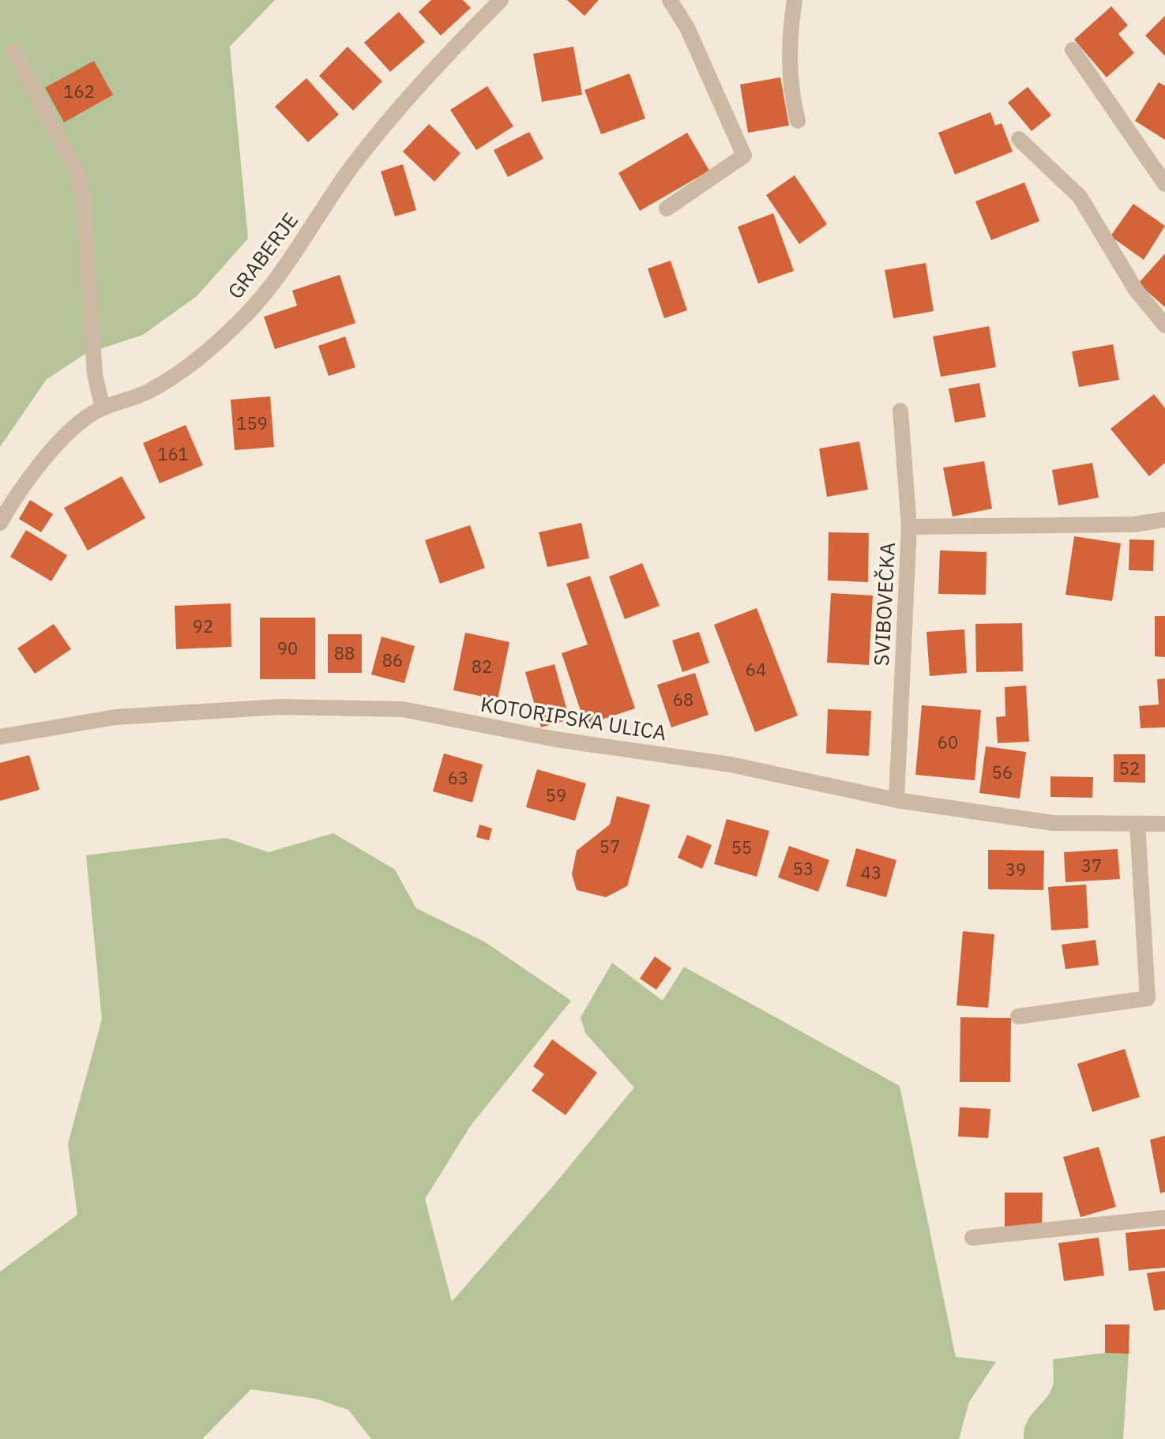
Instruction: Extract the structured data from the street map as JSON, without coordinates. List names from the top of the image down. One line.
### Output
{"streets":{"street":["GRABERJE","SVIBOVEČKA","KOTORIPSKA ULICA"]},"crossings":[["SVIBOVEČKA","KOTORIPSKA ULICA"]],"house_numbers":["162","159","161","92","90","88","86","82","64","68","60","52","56","63","59","57","55","37","53","39","43"]}
